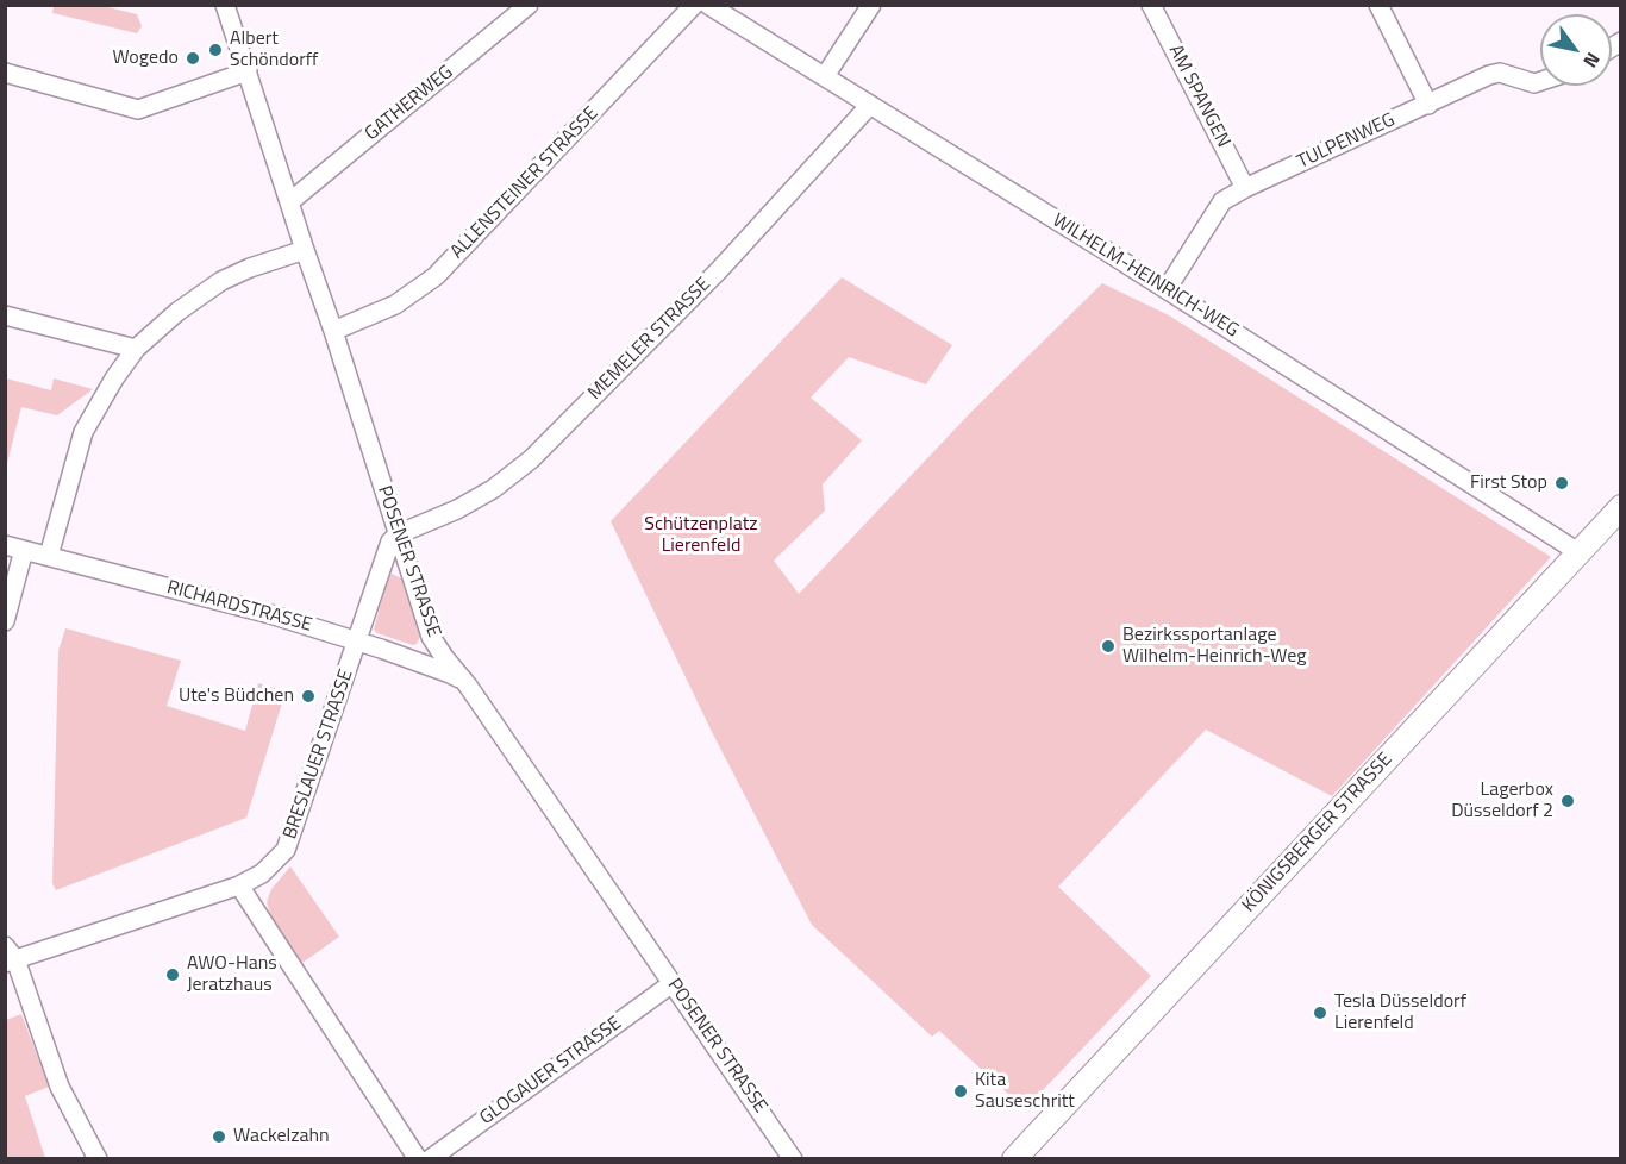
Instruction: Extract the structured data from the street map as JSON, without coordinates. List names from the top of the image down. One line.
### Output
{"streets":{"main road":["KÖNIGSBERGER STRASSE"],"street":["AM SPANGEN","GATHERWEG","TULPENWEG","ALLENSTEINER STRASSE","WILHELM-HEINRICH-WEG","MEMELER STRASSE","POSENER STRASSE","RICHARDSTRASSE","BRESLAUER STRASSE","GLOGAUER STRASSE"]},"crossings":[["AM SPANGEN","TULPENWEG"],["GATHERWEG","POSENER STRASSE"],["TULPENWEG","WILHELM-HEINRICH-WEG"],["ALLENSTEINER STRASSE","POSENER STRASSE"],["WILHELM-HEINRICH-WEG","MEMELER STRASSE"],["WILHELM-HEINRICH-WEG","KÖNIGSBERGER STRASSE"],["MEMELER STRASSE","POSENER STRASSE"],["MEMELER STRASSE","BRESLAUER STRASSE"],["POSENER STRASSE","RICHARDSTRASSE"],["POSENER STRASSE","BRESLAUER STRASSE"],["POSENER STRASSE","GLOGAUER STRASSE"],["RICHARDSTRASSE","BRESLAUER STRASSE"]],"parks":["Schützenplatz Lierenfeld"],"places":["Albert Schöndorff","Wogedo","First Stop","Bezirkssportanlage Wilhelm-Heinrich-Weg","Ute's Büdchen","Lagerbox Düsseldorf 2","AWO-Hans Jeratzhaus","Tesla Düsseldorf Lierenfeld","Kita Sauseschritt","Wackelzahn"],"north":"bottom right"}
